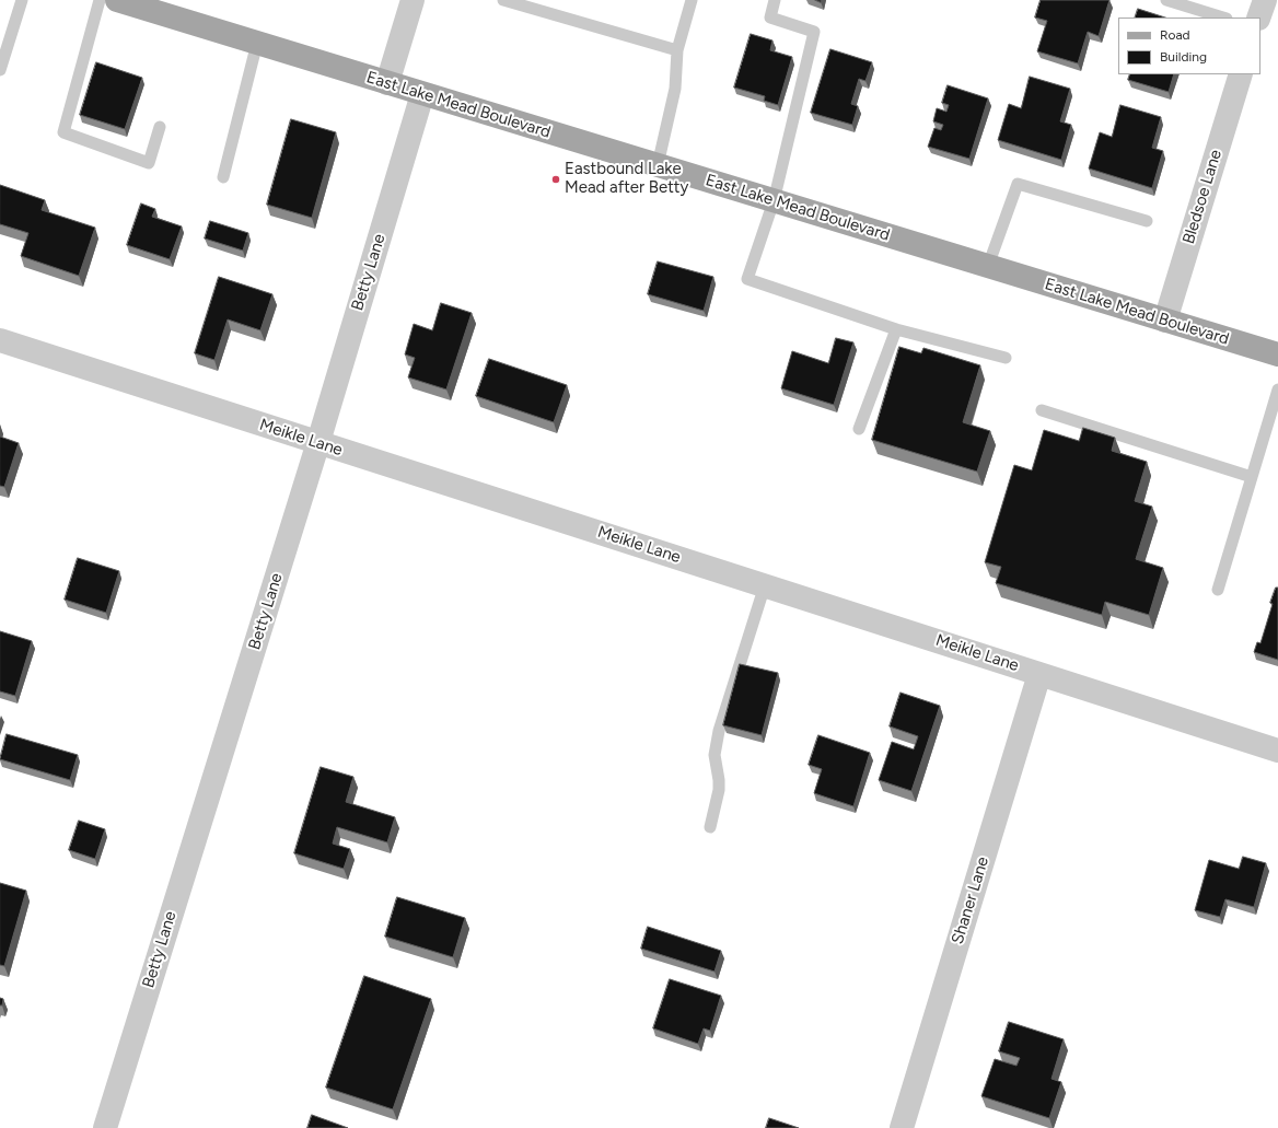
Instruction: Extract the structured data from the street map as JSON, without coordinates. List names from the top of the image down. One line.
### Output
{"streets":{"main road":["East Lake Mead Boulevard"],"street":["Bledsoe Lane","Betty Lane","Meikle Lane","Shaner Lane"]},"crossings":[["East Lake Mead Boulevard","Bledsoe Lane"],["East Lake Mead Boulevard","Betty Lane"],["Betty Lane","Meikle Lane"],["Meikle Lane","Shaner Lane"]],"places":["Eastbound Lake Mead after Betty"],"legend":["Road","Building"]}
